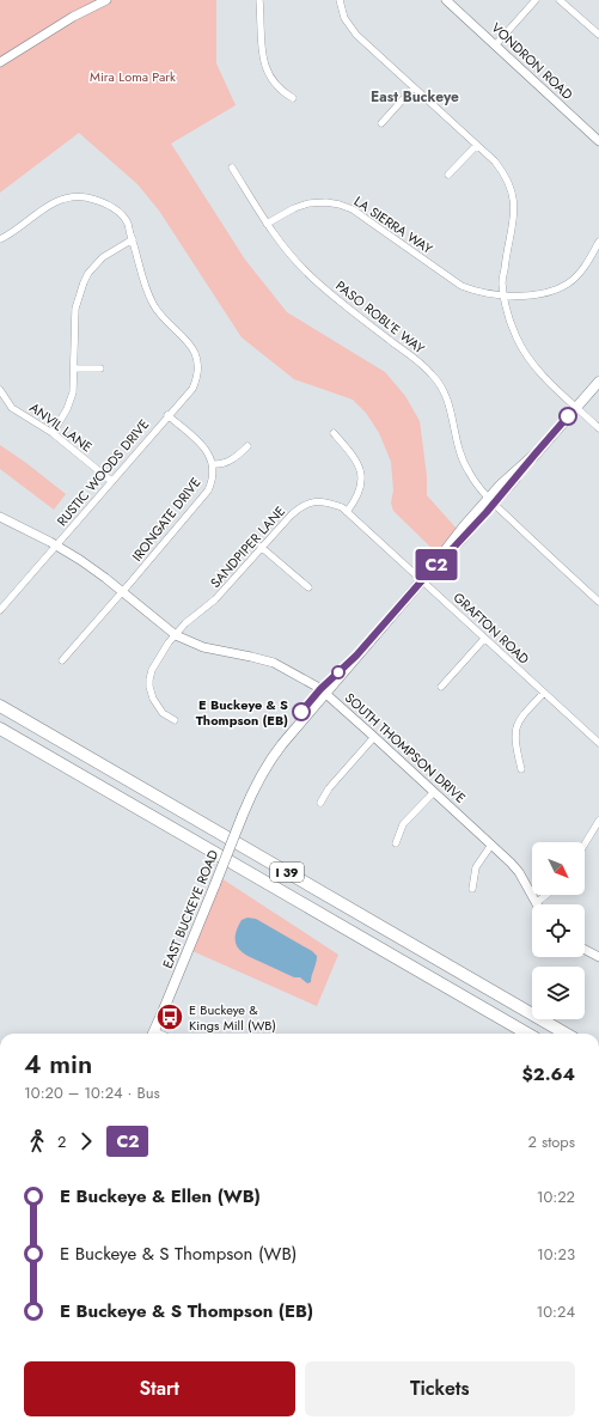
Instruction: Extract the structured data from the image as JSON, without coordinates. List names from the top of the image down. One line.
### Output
{"streets":{"highway":["I 39"],"main road":["EAST BUCKEYE ROAD"],"street":["VONDRON ROAD","LA SIERRA WAY","PASO ROBL'E WAY","ANVIL LANE","RUSTIC WOODS DRIVE","IRONGATE DRIVE","SANDPIPER LANE","GRAFTON ROAD","SOUTH THOMPSON DRIVE"]},"crossings":[["LA SIERRA WAY","PASO ROBL'E WAY"],["PASO ROBL'E WAY","EAST BUCKEYE ROAD"],["ANVIL LANE","RUSTIC WOODS DRIVE"],["RUSTIC WOODS DRIVE","SOUTH THOMPSON DRIVE"],["IRONGATE DRIVE","SOUTH THOMPSON DRIVE"],["SANDPIPER LANE","GRAFTON ROAD"],["SANDPIPER LANE","SOUTH THOMPSON DRIVE"],["GRAFTON ROAD","EAST BUCKEYE ROAD"],["SOUTH THOMPSON DRIVE","EAST BUCKEYE ROAD"]],"districts":["East Buckeye"],"parks":["Mira Loma Park"],"places":{"other":["E Buckeye & S Thompson (EB)"],"bus stop":["E Buckeye & Kings Mill (WB)"]},"lines":["bus line C2"],"north":"bottom right","page":{"on_map":"C2","heading":["4 min","10:20 – 10:24 · Bus","$2.64"],"legs":["2","C2","2 stops"],"list":[{"name":"E Buckeye & Ellen (WB)","value":"10:22"},{"name":"E Buckeye & S Thompson (WB)","value":"10:23"},{"name":"E Buckeye & S Thompson (EB)","value":"10:24"}],"buttons":["Start","Tickets"]}}
